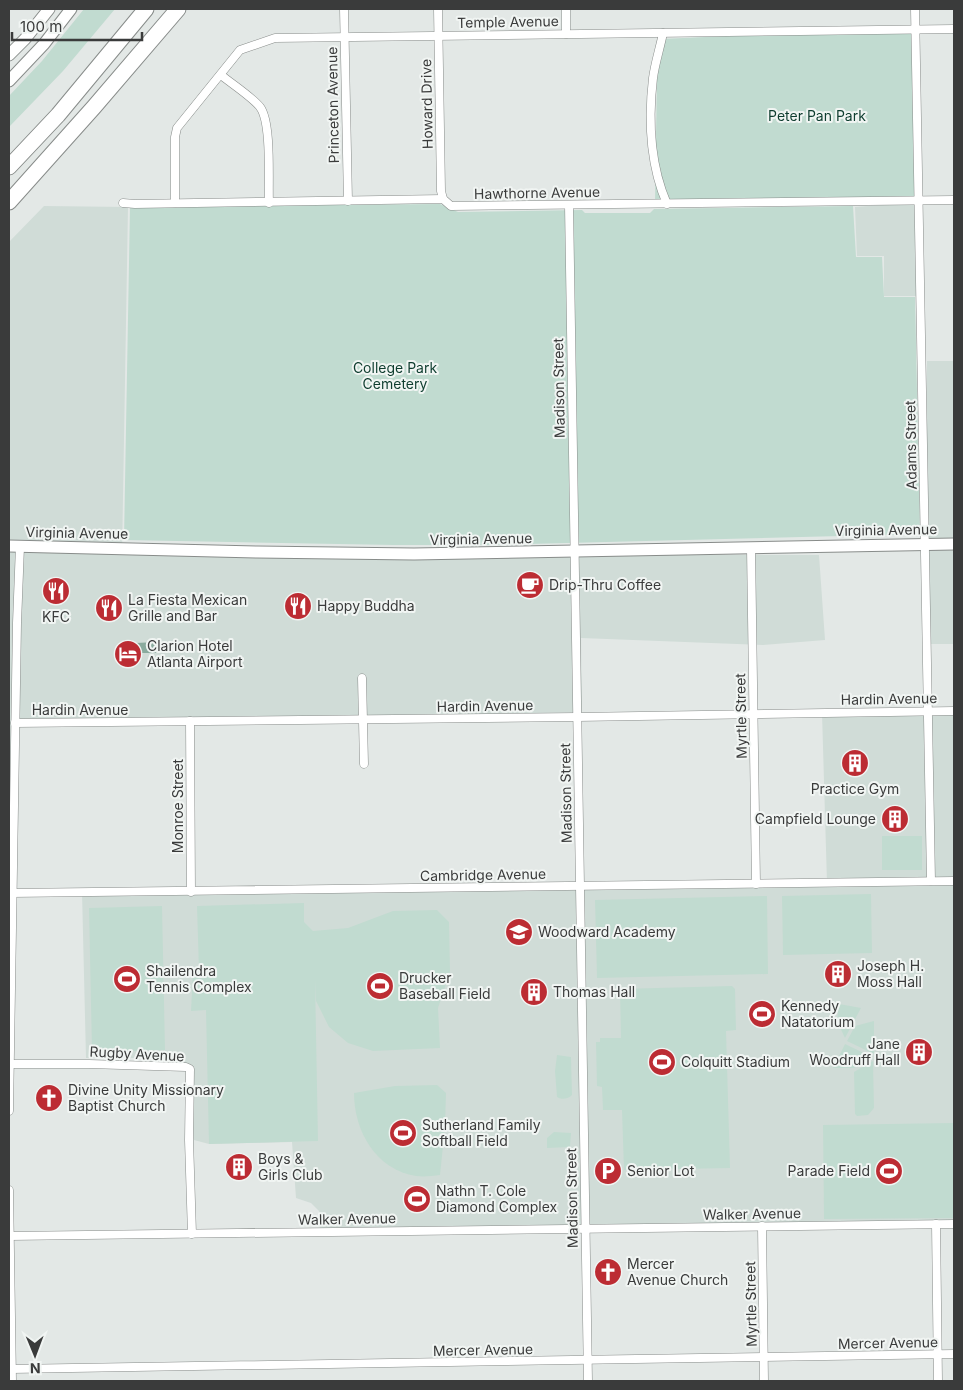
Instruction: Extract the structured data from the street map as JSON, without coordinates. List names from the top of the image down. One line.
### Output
{"streets":{"main road":["Virginia Avenue"],"street":["Temple Avenue","Howard Drive","Princeton Avenue","Hawthorne Avenue","Madison Street","Adams Street","Hardin Avenue","Myrtle Street","Monroe Street","Cambridge Avenue","Rugby Avenue","Walker Avenue","Mercer Avenue"]},"crossings":[["Temple Avenue","Howard Drive"],["Temple Avenue","Princeton Avenue"],["Temple Avenue","Hawthorne Avenue"],["Temple Avenue","Adams Street"],["Howard Drive","Hawthorne Avenue"],["Princeton Avenue","Hawthorne Avenue"],["Hawthorne Avenue","Madison Street"],["Hawthorne Avenue","Adams Street"],["Madison Street","Virginia Avenue"],["Madison Street","Hardin Avenue"],["Madison Street","Cambridge Avenue"],["Madison Street","Walker Avenue"],["Madison Street","Mercer Avenue"],["Adams Street","Virginia Avenue"],["Adams Street","Hardin Avenue"],["Adams Street","Cambridge Avenue"],["Virginia Avenue","Myrtle Street"],["Hardin Avenue","Myrtle Street"],["Hardin Avenue","Monroe Street"],["Myrtle Street","Cambridge Avenue"],["Myrtle Street","Walker Avenue"],["Myrtle Street","Mercer Avenue"],["Monroe Street","Cambridge Avenue"],["Rugby Avenue","Walker Avenue"]],"parks":["Peter Pan Park","College Park Cemetery"],"places":{"cafe":["Drip-Thru Coffee"],"restaurant":["KFC","Happy Buddha","La Fiesta Mexican Grille and Bar"],"hotel":["Clarion Hotel Atlanta Airport"],"building":["Practice Gym","Campfield Lounge","Joseph H. Moss Hall","Thomas Hall","Jane Woodruff Hall","Boys & Girls Club"],"school or university":["Woodward Academy"],"sports":["Shailendra Tennis Complex","Drucker Baseball Field","Kennedy Natatorium","Colquitt Stadium","Sutherland Family Softball Field","Parade Field","Nathn T. Cole Diamond Complex"],"church":["Divine Unity Missionary Baptist Church","Mercer Avenue Church"],"parking":["Senior Lot"]},"scale_bar":"100 m","north":"bottom"}
